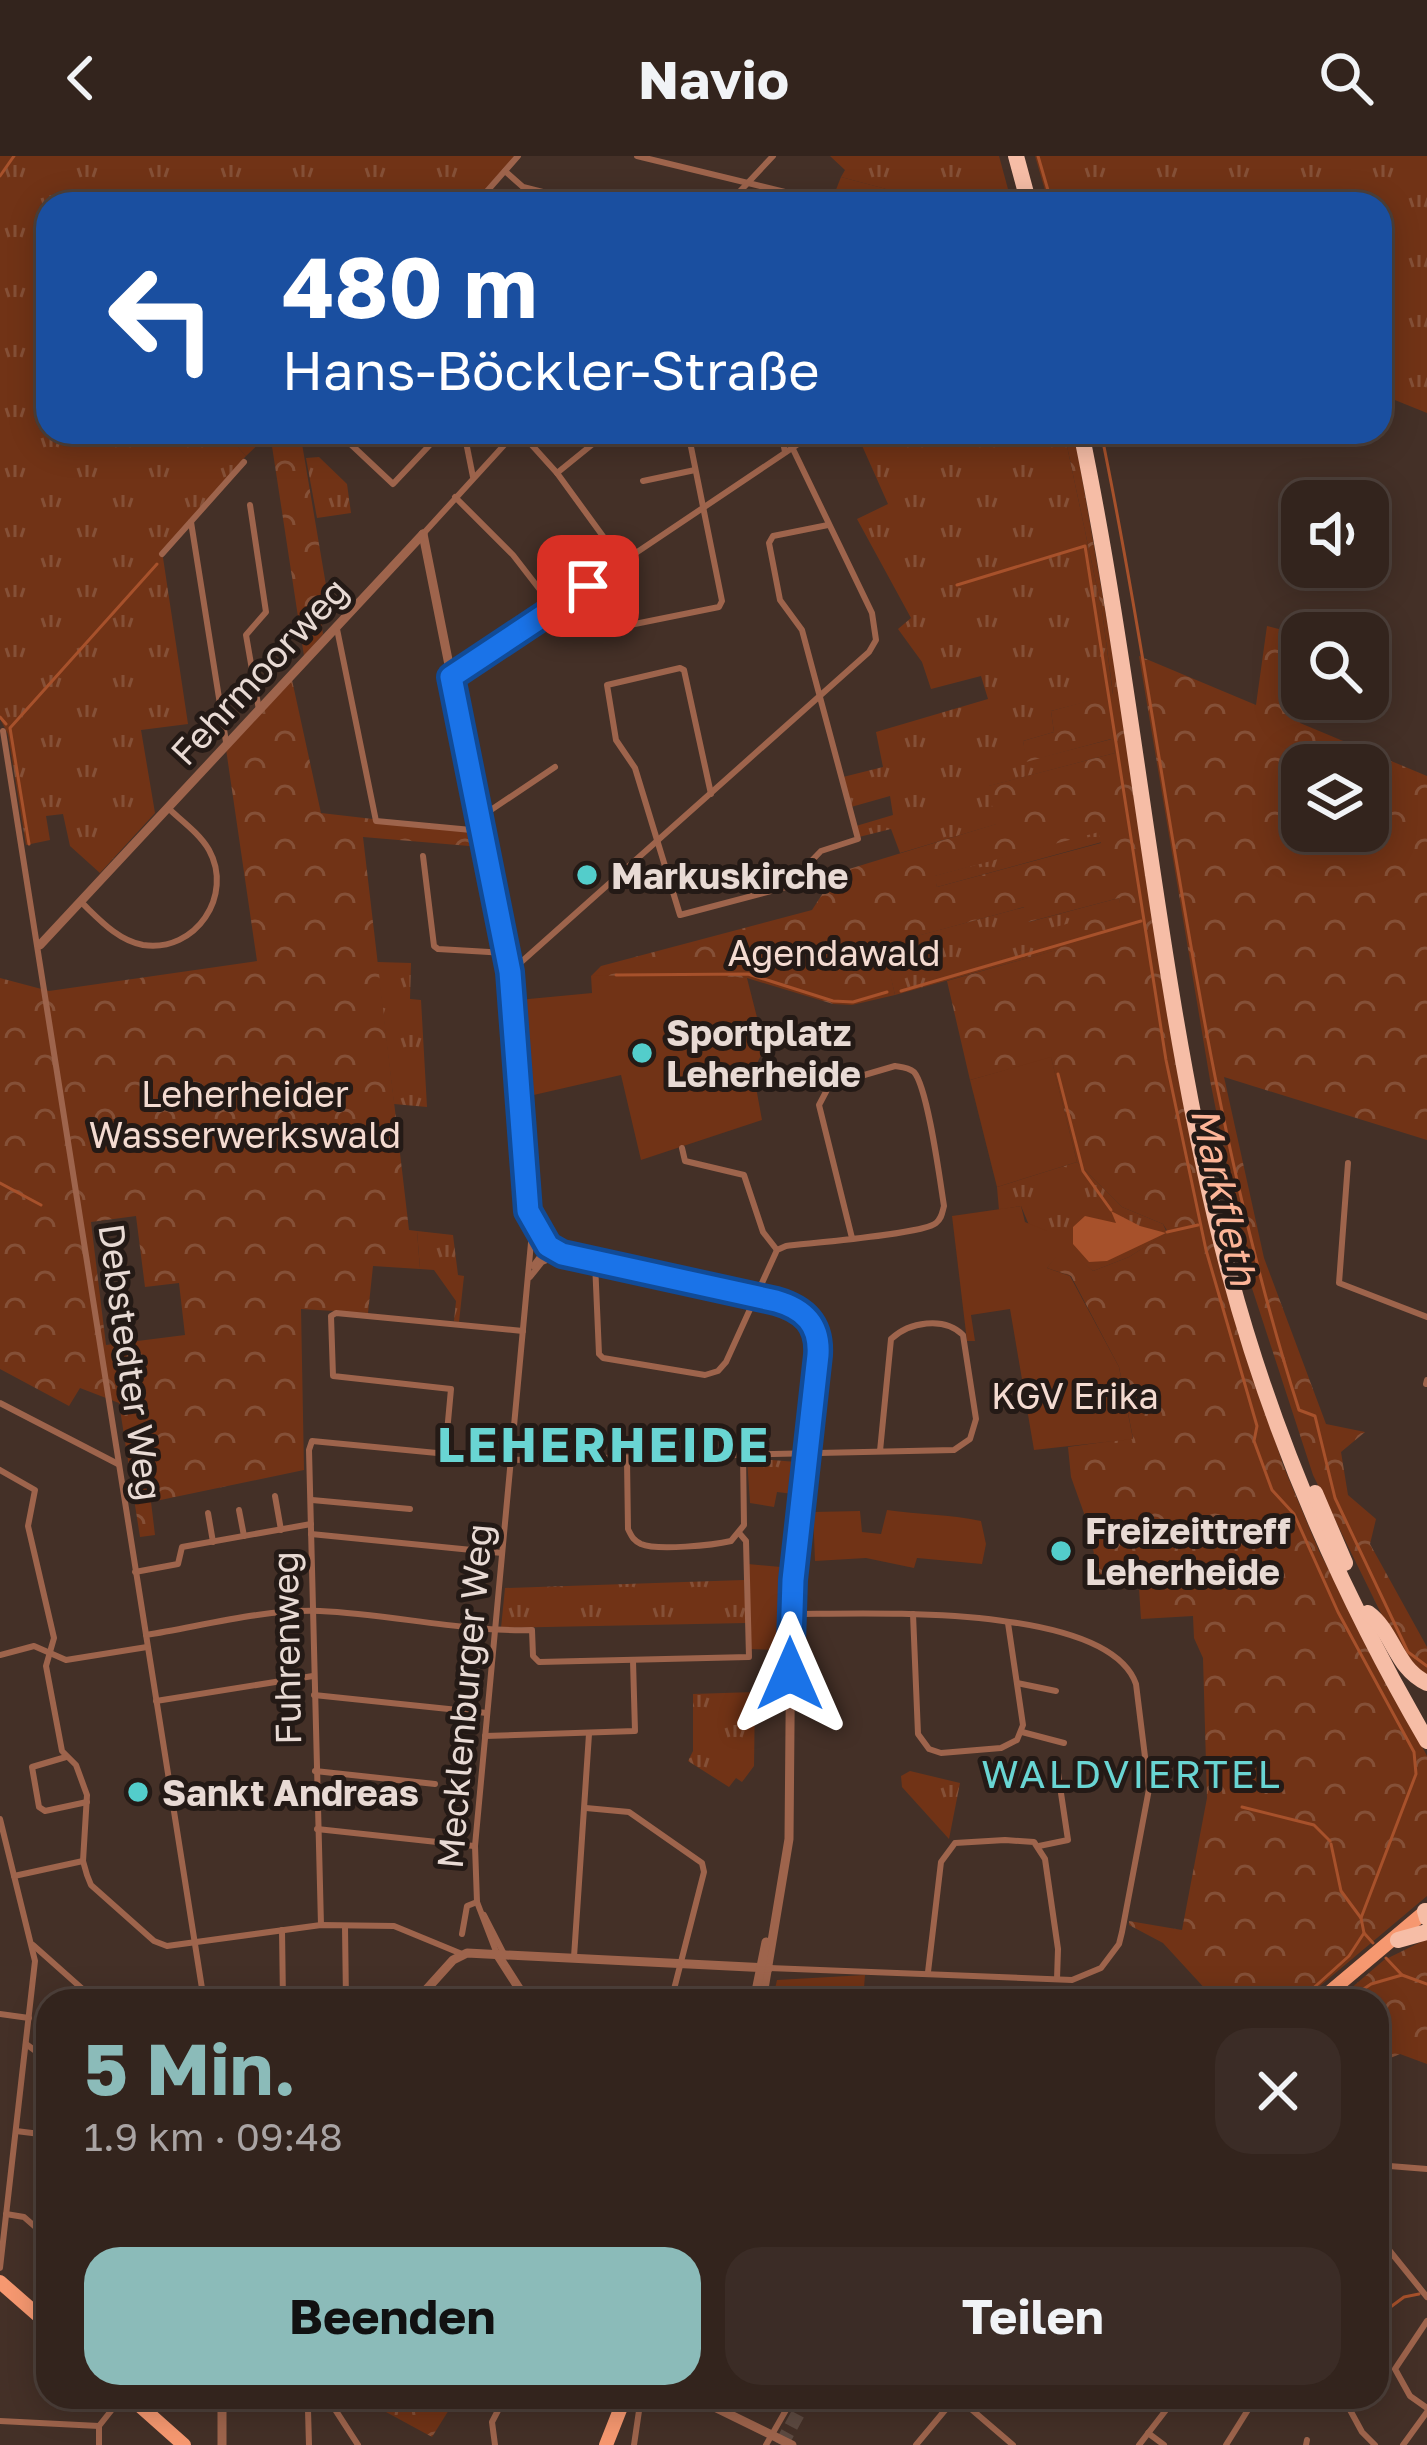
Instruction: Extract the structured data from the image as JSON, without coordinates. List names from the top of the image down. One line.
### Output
{"streets":{"street":["Fehrmoorweg","Debstedter Weg","Fuhrenweg","Mecklenburger Weg"]},"crossings":[["Fehrmoorweg","Debstedter Weg"],["Fehrmoorweg","Mecklenburger Weg"]],"districts":["LEHERHEIDE","WALDVIERTEL"],"water":["Markfleth"],"parks":["Agendawald","Leherheider Wasserwerkswald","KGV Erika"],"places":["Markuskirche","Sportplatz Leherheide","Freizeittreff Leherheide","Sankt Andreas"],"page":{"header":"Navio","turn":["480 m","Hans-Böckler-Straße"],"heading":["5 Min.","1.9 km · 09:48"],"buttons":["Beenden","Teilen"]}}
